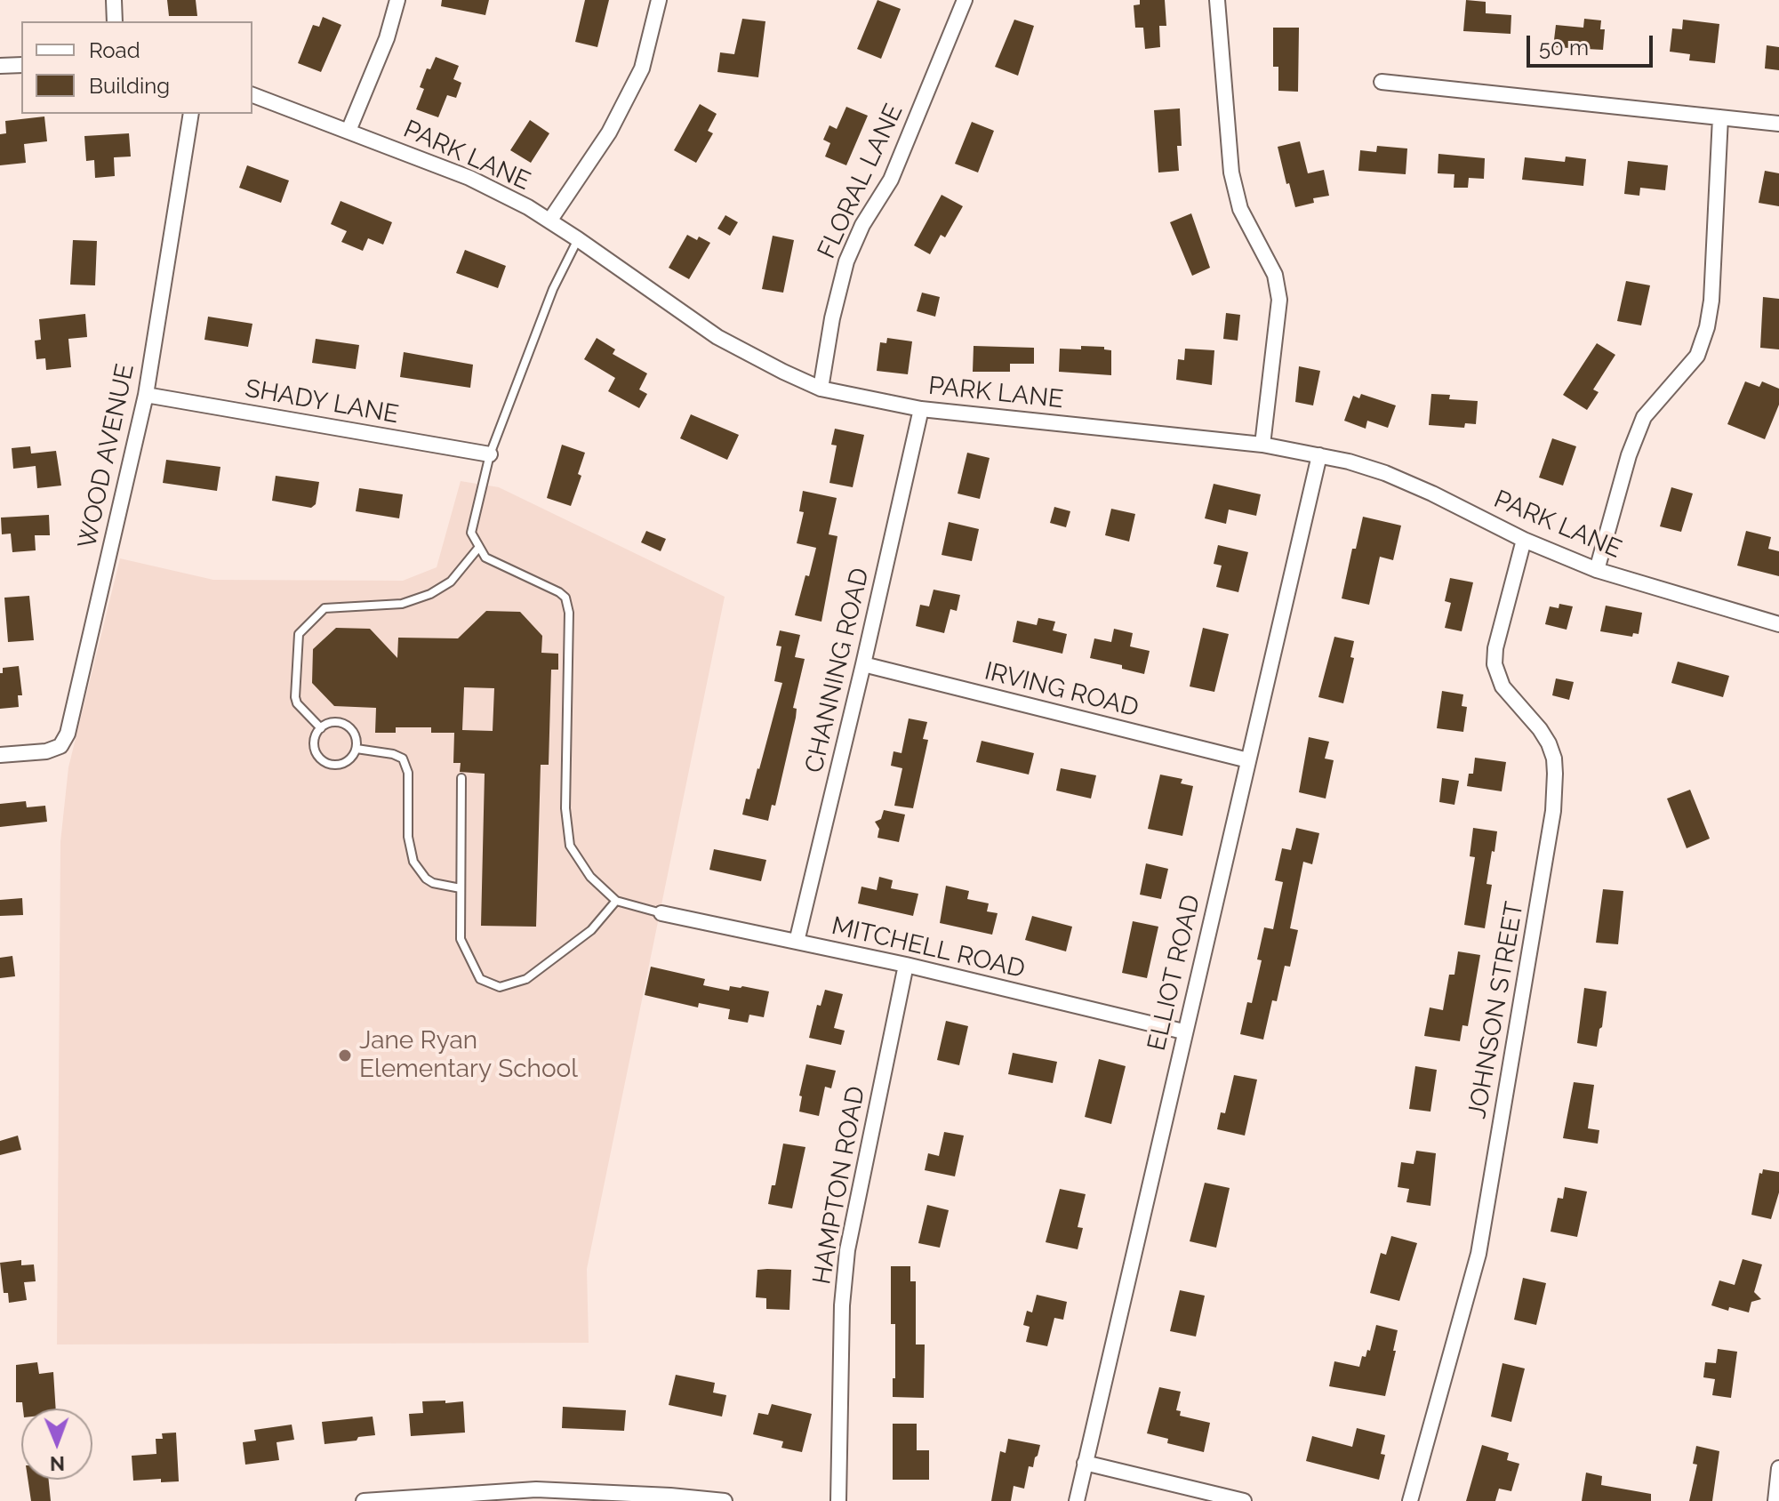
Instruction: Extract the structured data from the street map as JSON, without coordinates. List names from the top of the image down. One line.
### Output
{"streets":{"street":["PARK LANE","FLORAL LANE","SHADY LANE","WOOD AVENUE","CHANNING ROAD","IRVING ROAD","MITCHELL ROAD","ELLIOT ROAD","JOHNSON STREET","HAMPTON ROAD"]},"crossings":[["PARK LANE","FLORAL LANE"],["PARK LANE","CHANNING ROAD"],["PARK LANE","ELLIOT ROAD"],["PARK LANE","JOHNSON STREET"],["SHADY LANE","WOOD AVENUE"],["CHANNING ROAD","IRVING ROAD"],["CHANNING ROAD","MITCHELL ROAD"],["IRVING ROAD","ELLIOT ROAD"],["MITCHELL ROAD","ELLIOT ROAD"],["MITCHELL ROAD","HAMPTON ROAD"]],"places":["Jane Ryan Elementary School"],"legend":["Road","Building"],"scale_bar":"50 m","north":"bottom"}
